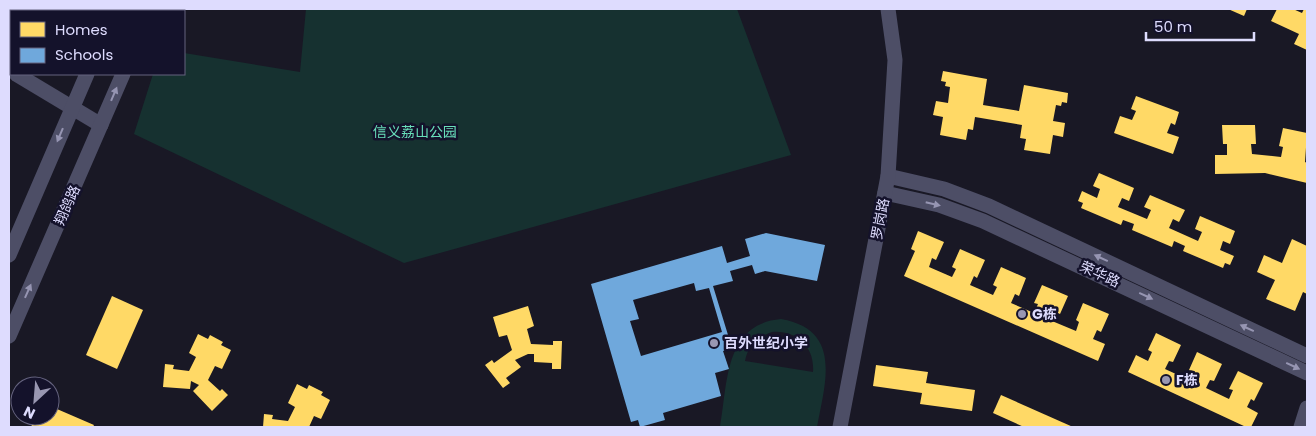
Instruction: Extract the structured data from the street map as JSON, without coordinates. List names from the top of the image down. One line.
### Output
{"streets":{"street":["翔鸽路","罗岗路","荣华路"]},"crossings":[["罗岗路","荣华路"]],"parks":["信义荔山公园"],"places":["G栋","百外世纪小学","F栋"],"legend":["Homes","Schools"],"scale_bar":"50 m","north":"bottom left"}
